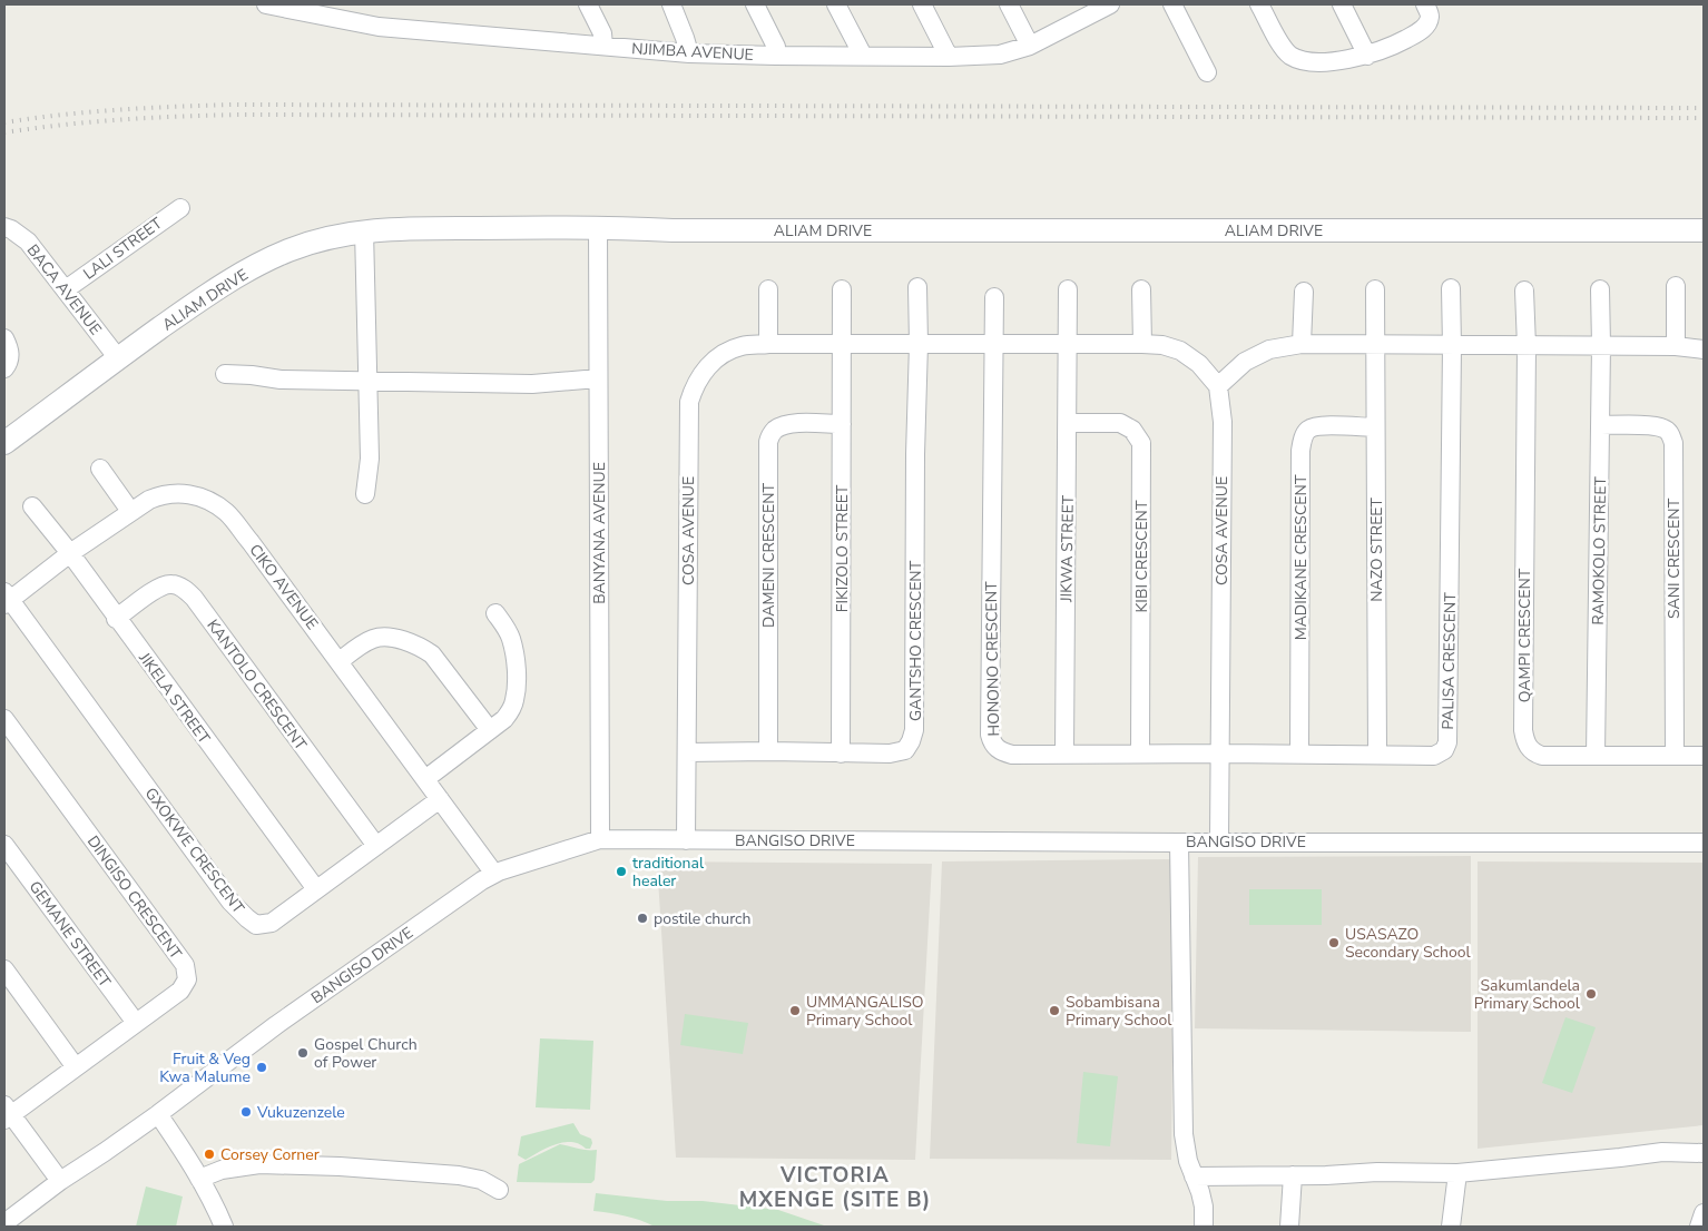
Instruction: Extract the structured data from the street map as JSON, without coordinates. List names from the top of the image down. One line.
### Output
{"streets":{"street":["NJIMBA AVENUE","ALIAM DRIVE","LALI STREET","BACA AVENUE","COSA AVENUE","BANYANA AVENUE","FIKIZOLO STREET","JIKWA STREET","NAZO STREET","RAMOKOLO STREET","DAMENI CRESCENT","KIBI CRESCENT","MADIKANE CRESCENT","SANI CRESCENT","CIKO AVENUE","QAMPI CRESCENT","GANTSHO CRESCENT","HONONO CRESCENT","PALISA CRESCENT","KANTOLO CRESCENT","JIKELA STREET","BANGISO DRIVE","GXOKWE CRESCENT","DINGISO CRESCENT","GEMANE STREET"]},"crossings":[["ALIAM DRIVE","BACA AVENUE"],["ALIAM DRIVE","BANYANA AVENUE"],["LALI STREET","BACA AVENUE"],["COSA AVENUE","FIKIZOLO STREET"],["COSA AVENUE","JIKWA STREET"],["COSA AVENUE","GANTSHO CRESCENT"],["COSA AVENUE","HONONO CRESCENT"],["COSA AVENUE","PALISA CRESCENT"],["COSA AVENUE","BANGISO DRIVE"],["BANYANA AVENUE","BANGISO DRIVE"],["FIKIZOLO STREET","DAMENI CRESCENT"],["FIKIZOLO STREET","GANTSHO CRESCENT"],["JIKWA STREET","KIBI CRESCENT"],["JIKWA STREET","HONONO CRESCENT"],["NAZO STREET","MADIKANE CRESCENT"],["NAZO STREET","PALISA CRESCENT"],["RAMOKOLO STREET","SANI CRESCENT"],["RAMOKOLO STREET","QAMPI CRESCENT"],["DAMENI CRESCENT","GANTSHO CRESCENT"],["KIBI CRESCENT","HONONO CRESCENT"],["MADIKANE CRESCENT","PALISA CRESCENT"],["SANI CRESCENT","QAMPI CRESCENT"],["CIKO AVENUE","JIKELA STREET"],["CIKO AVENUE","BANGISO DRIVE"],["CIKO AVENUE","GXOKWE CRESCENT"],["HONONO CRESCENT","PALISA CRESCENT"],["KANTOLO CRESCENT","JIKELA STREET"],["KANTOLO CRESCENT","GXOKWE CRESCENT"],["JIKELA STREET","GXOKWE CRESCENT"],["DINGISO CRESCENT","GEMANE STREET"]],"districts":["VICTORIA MXENGE (SITE B)"],"places":["traditional healer","postile church","USASAZO Secondary School","Sakumlandela Primary School","UMMANGALISO Primary School","Sobambisana Primary School","Gospel Church of Power","Fruit & Veg Kwa Malume","Vukuzenzele","Corsey Corner"]}
